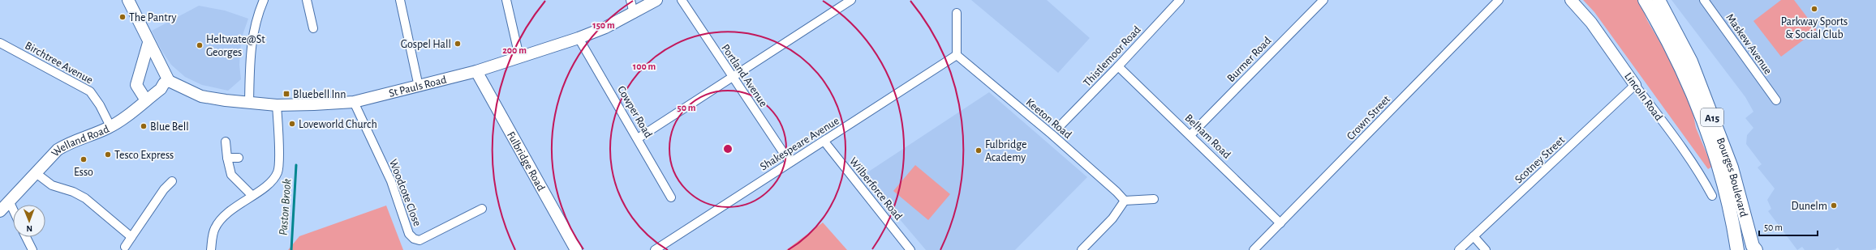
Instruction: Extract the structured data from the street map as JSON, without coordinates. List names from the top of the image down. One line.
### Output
{"streets":{"main road":["A15","Bourges Boulevard"],"street":["Maskew Avenue","Thistlemoor Road","Burmer Road","Birchtree Avenue","Portland Avenue","St Pauls Road","Lincoln Road","Cowper Road","Crown Street","Keeton Road","Belham Road","Welland Road","Shakespeare Avenue","Scotney Street","Fulbridge Road","Wilberforce Road","Woodcote Close"]},"crossings":[["Thistlemoor Road","Belham Road"],["Burmer Road","Belham Road"],["Birchtree Avenue","Welland Road"],["Portland Avenue","Shakespeare Avenue"],["St Pauls Road","Cowper Road"],["St Pauls Road","Welland Road"],["St Pauls Road","Fulbridge Road"],["St Pauls Road","Woodcote Close"],["Lincoln Road","Scotney Street"],["Crown Street","Belham Road"],["Keeton Road","Shakespeare Avenue"],["Shakespeare Avenue","Wilberforce Road"]],"water":["Paston Brook"],"places":{"other":["Parkway Sports & Social Club","The Pantry","Gospel Hall","Heltwate@St Georges","Loveworld Church","Blue Bell","Fulbridge Academy","Tesco Express","Esso","Dunelm"],"transit":["Bluebell Inn"]},"scale_bar":"50 m","north":"bottom","rings":["150 m","200 m","100 m","50 m"]}
